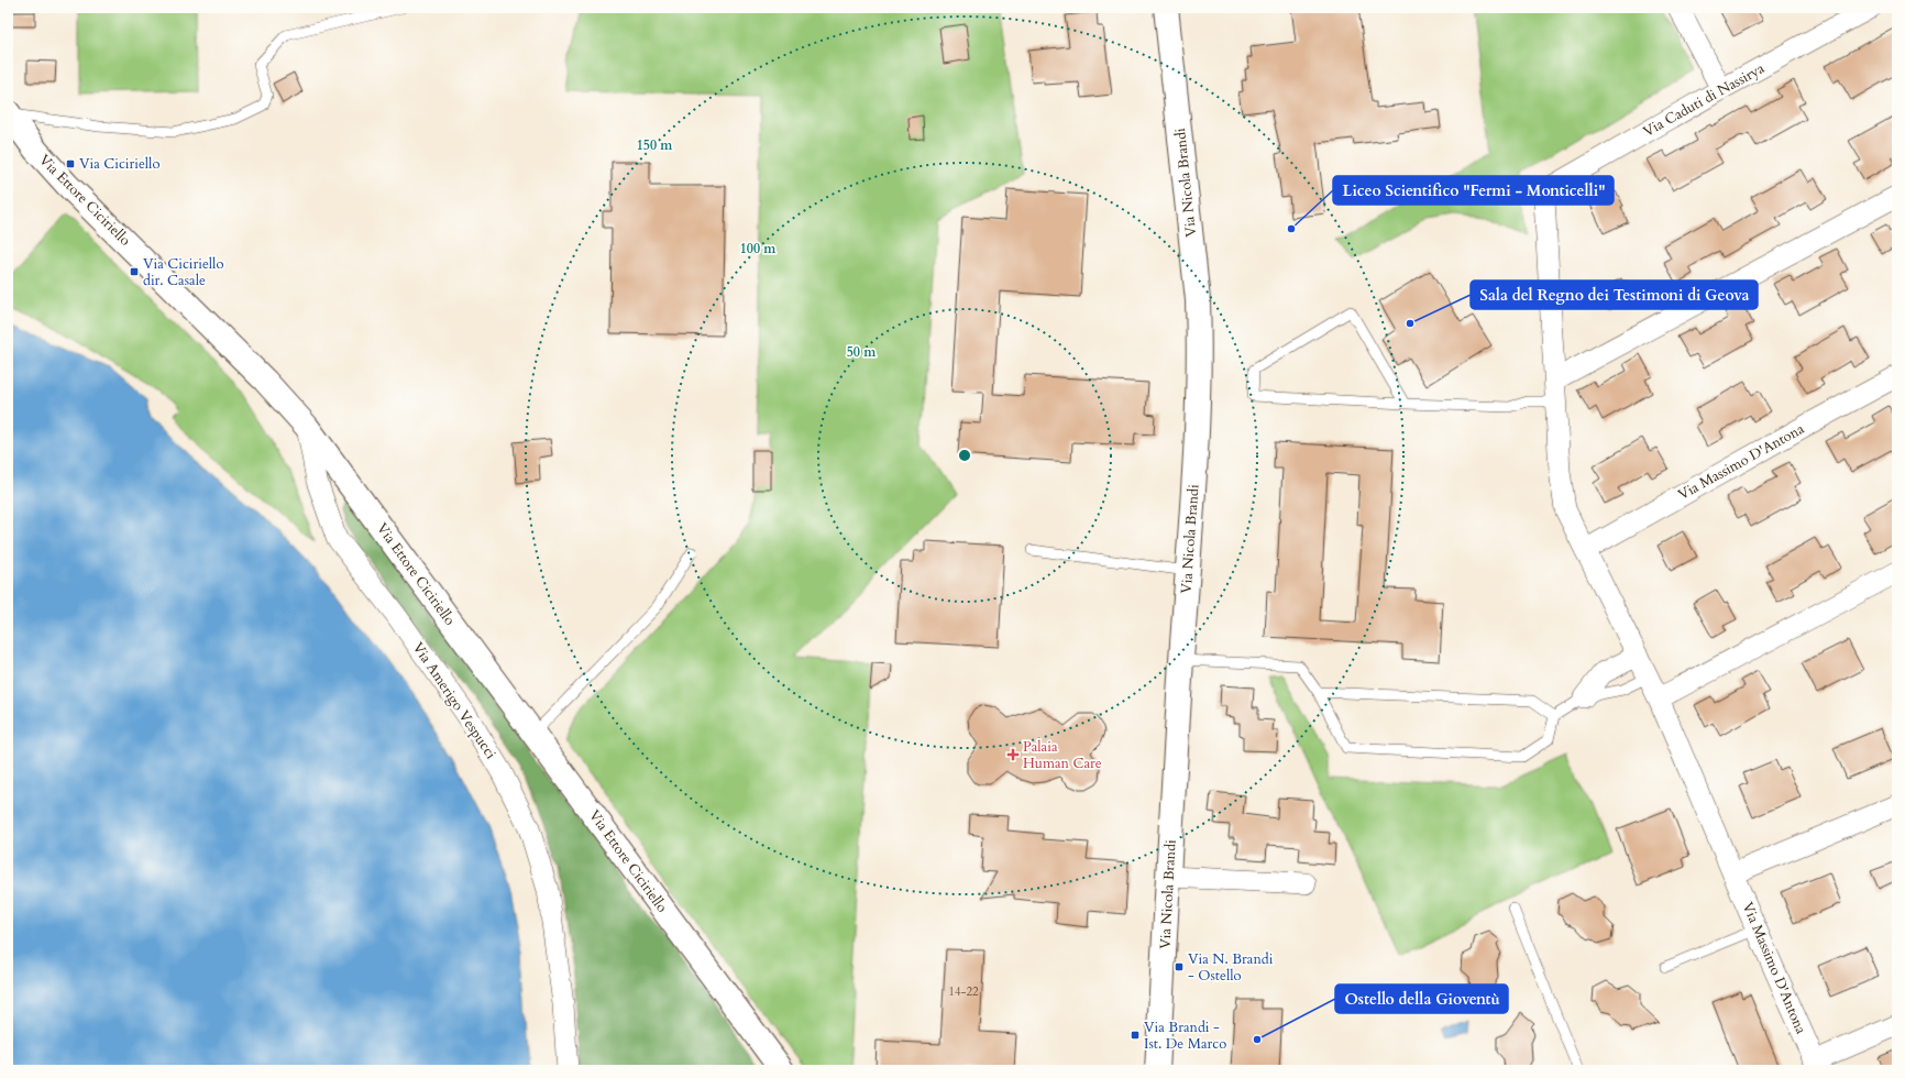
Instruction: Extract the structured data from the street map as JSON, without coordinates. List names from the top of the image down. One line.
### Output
{"streets":{"street":["Via Caduti di Nassirya","Via Nicola Brandi","Via Ettore Ciciriello","Via Massimo D'Antona","Via Amerigo Vespucci"]},"crossings":[["Via Caduti di Nassirya","Via Massimo D'Antona"],["Via Ettore Ciciriello","Via Amerigo Vespucci"]],"places":{"transit":["Via Ciciriello","Via Ciciriello dir. Casale","Via N. Brandi - Ostello","Via Brandi - Ist. De Marco"],"other":["Liceo Scientifico \"Fermi - Monticelli\"","Sala del Regno dei Testimoni di Geova","Ostello della Gioventù"],"health":["Palaia Human Care"]},"house_numbers":["14-22"],"rings":["150 m","100 m","50 m"]}
